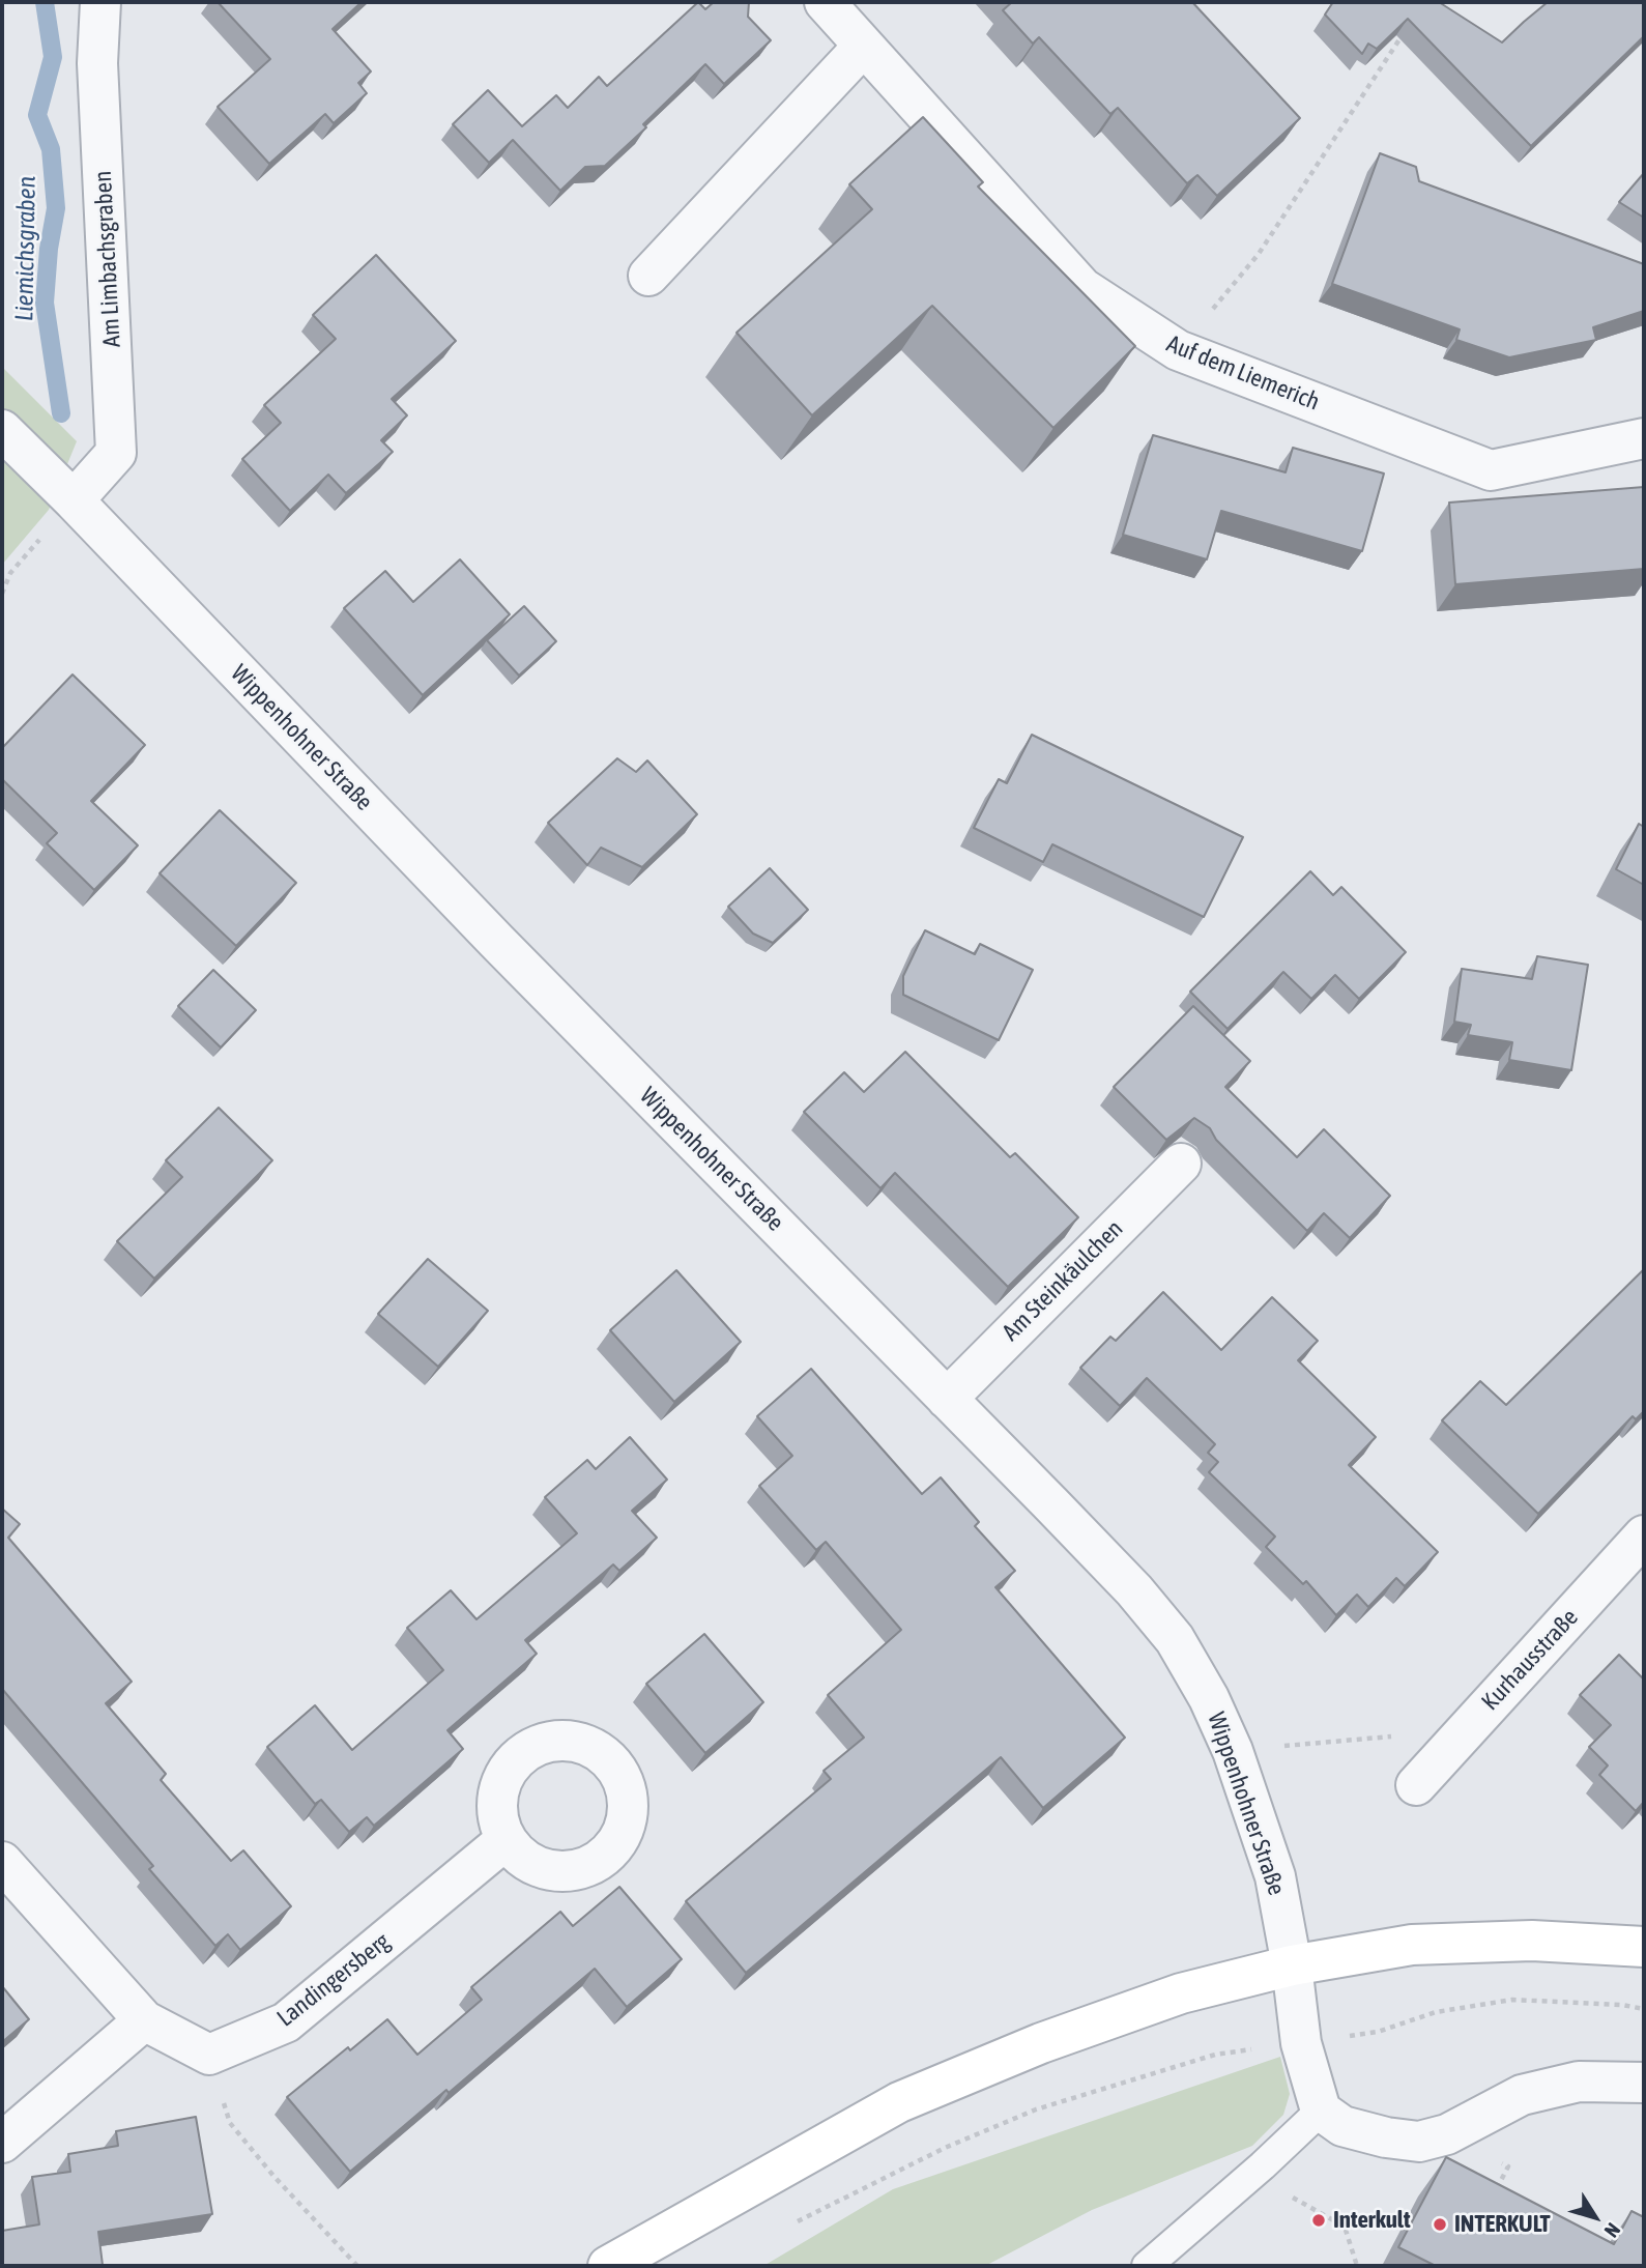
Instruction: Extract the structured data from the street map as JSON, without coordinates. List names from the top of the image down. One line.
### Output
{"streets":{"street":["Am Limbachsgraben","Auf dem Liemerich","Wippenhohner Straße","Am Steinkäulchen","Kurhausstraße","Landingersberg"]},"crossings":[["Am Limbachsgraben","Wippenhohner Straße"],["Wippenhohner Straße","Am Steinkäulchen"]],"water":["Liemichsgraben"],"places":["Interkult","INTERKULT"],"north":"bottom right"}
